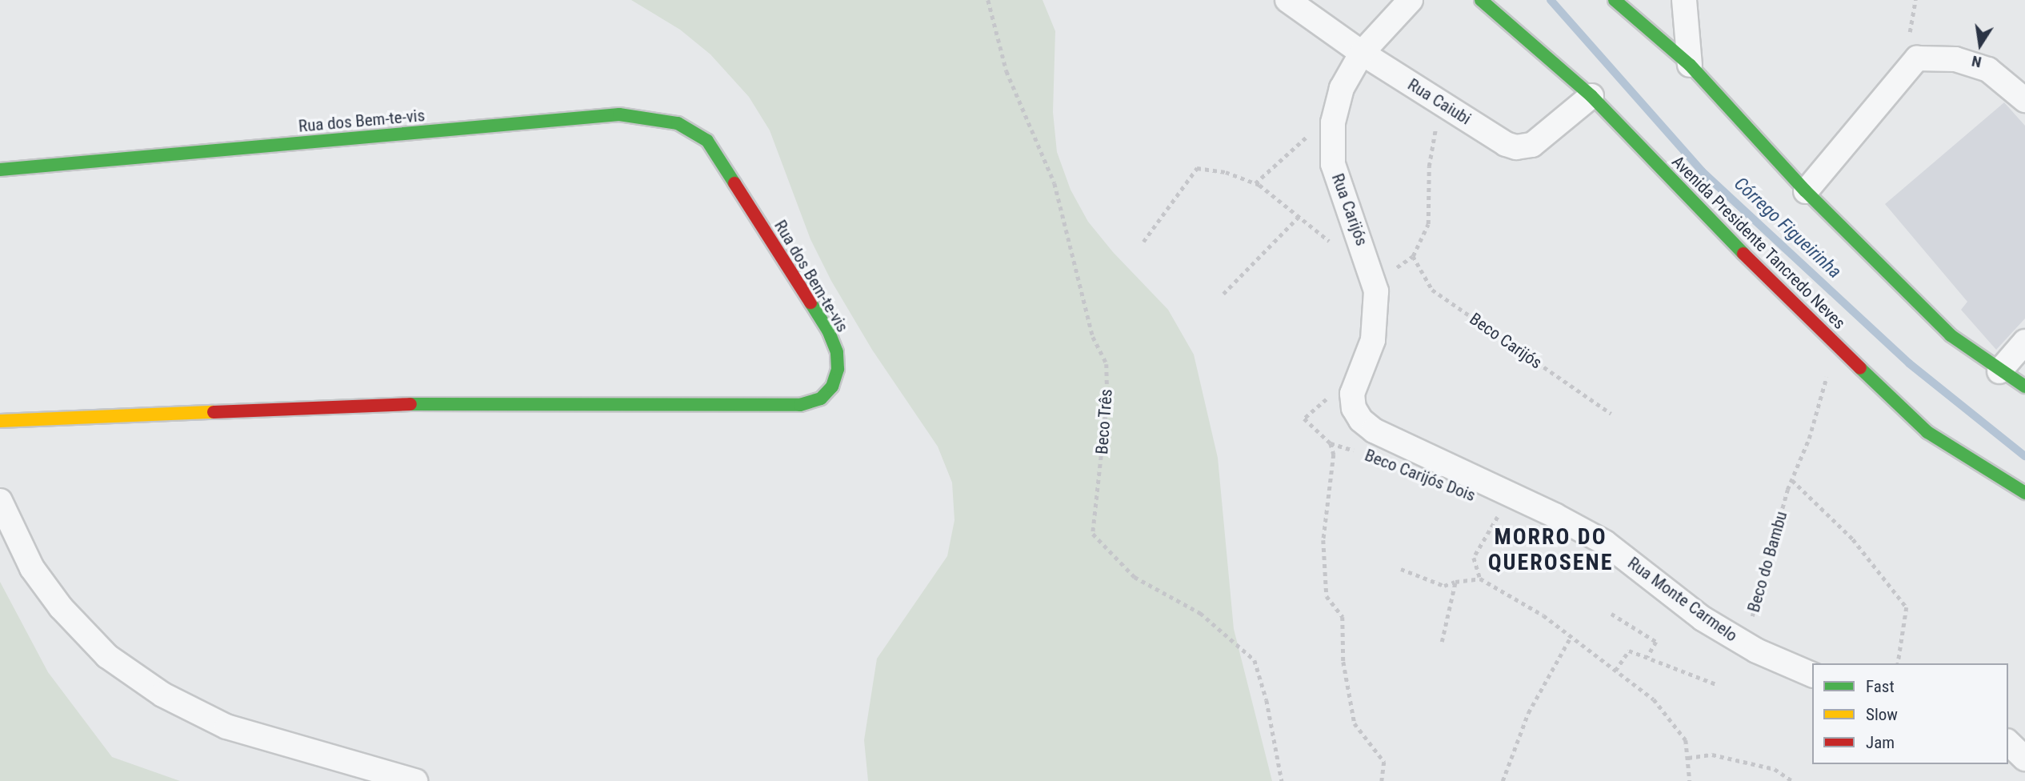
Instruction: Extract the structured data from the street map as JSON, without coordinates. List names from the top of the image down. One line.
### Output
{"streets":{"street":["Rua Caiubi","Rua dos Bem-te-vis","Rua Carijós","Avenida Presidente Tancredo Neves","Rua Monte Carmelo"],"path":["Beco Carijós","Beco Três","Beco Carijós Dois","Beco do Bambu"]},"crossings":[["Rua Caiubi","Rua Carijós"],["Rua Caiubi","Avenida Presidente Tancredo Neves"],["Rua Carijós","Beco Carijós Dois"],["Rua Carijós","Rua Monte Carmelo"],["Avenida Presidente Tancredo Neves","Beco do Bambu"],["Beco do Bambu","Rua Monte Carmelo"]],"districts":["MORRO DO QUEROSENE"],"water":["Córrego Figueirinha"],"legend":["Fast","Slow","Jam"],"north":"bottom"}
